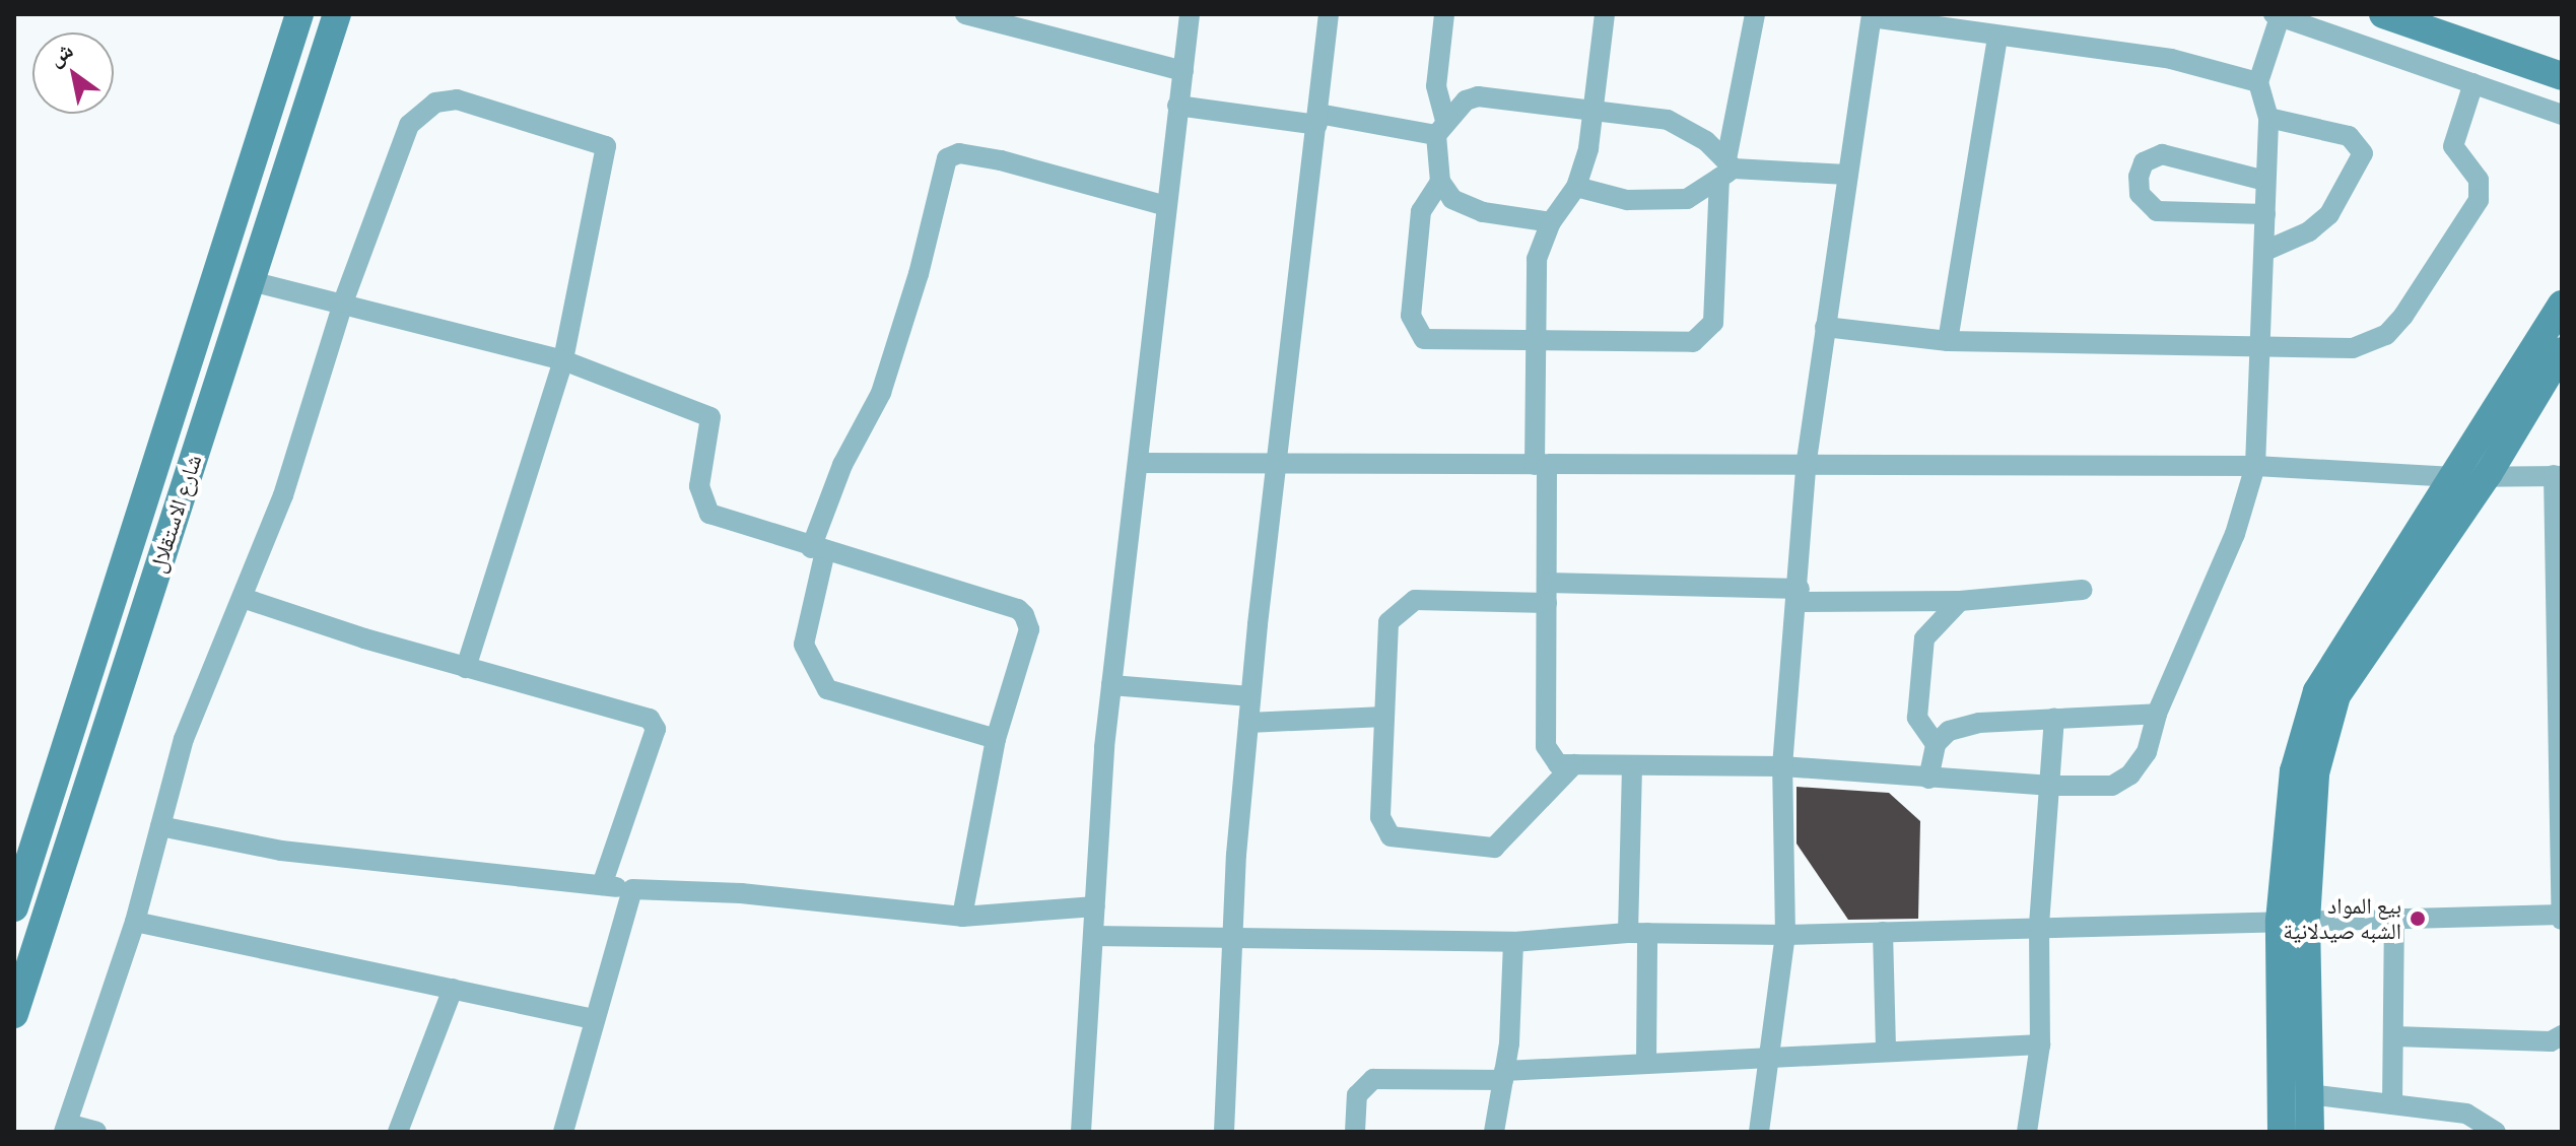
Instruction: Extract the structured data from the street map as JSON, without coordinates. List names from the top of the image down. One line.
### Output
{"streets":{"main road":["شارع الاستقلال"]},"places":["بيع المواد الشبه صيدلانية"],"north":"top left"}
